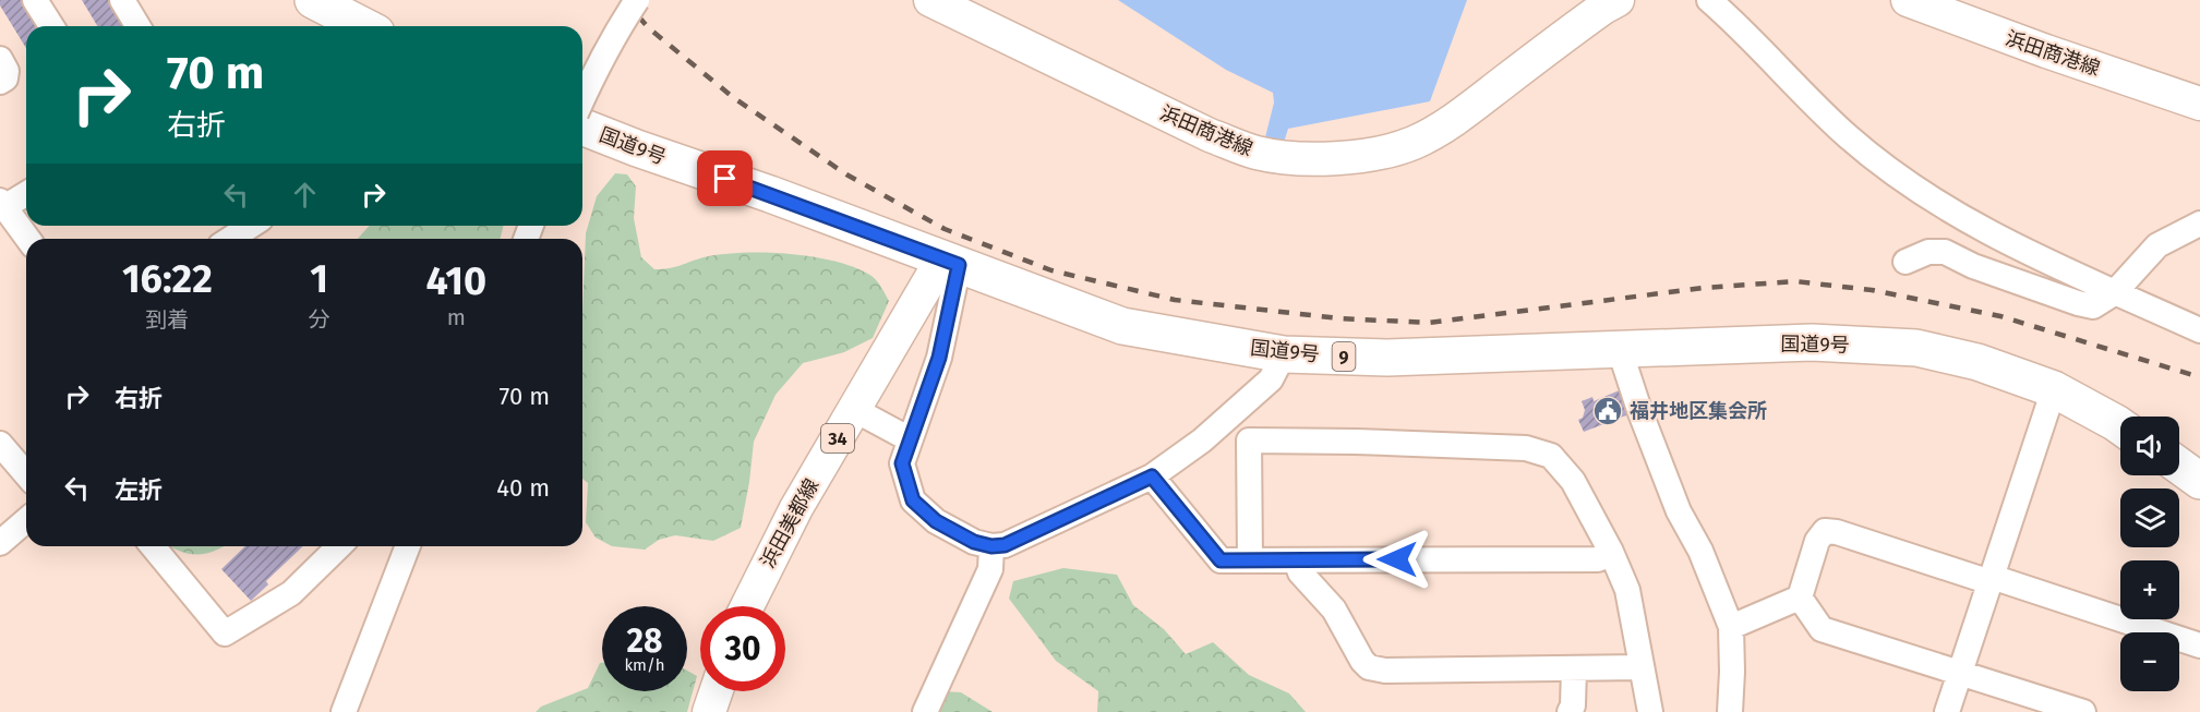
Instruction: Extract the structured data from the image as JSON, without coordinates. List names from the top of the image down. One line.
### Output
{"streets":{"highway":["国道9号","9"],"main road":["浜田商港線","34","浜田美都線"]},"crossings":[["国道9号","浜田美都線"]],"places":{"public building":["福井地区集会所"]},"page":{"turn":["70 m","右折"],"eta":["16:22","到着","1","分","410","m"],"list":[{"name":"右折","value":"70 m"},{"name":"左折","value":"40 m"}],"map_buttons":["+","−"],"speed":"28 km/h","limit":"30"}}
